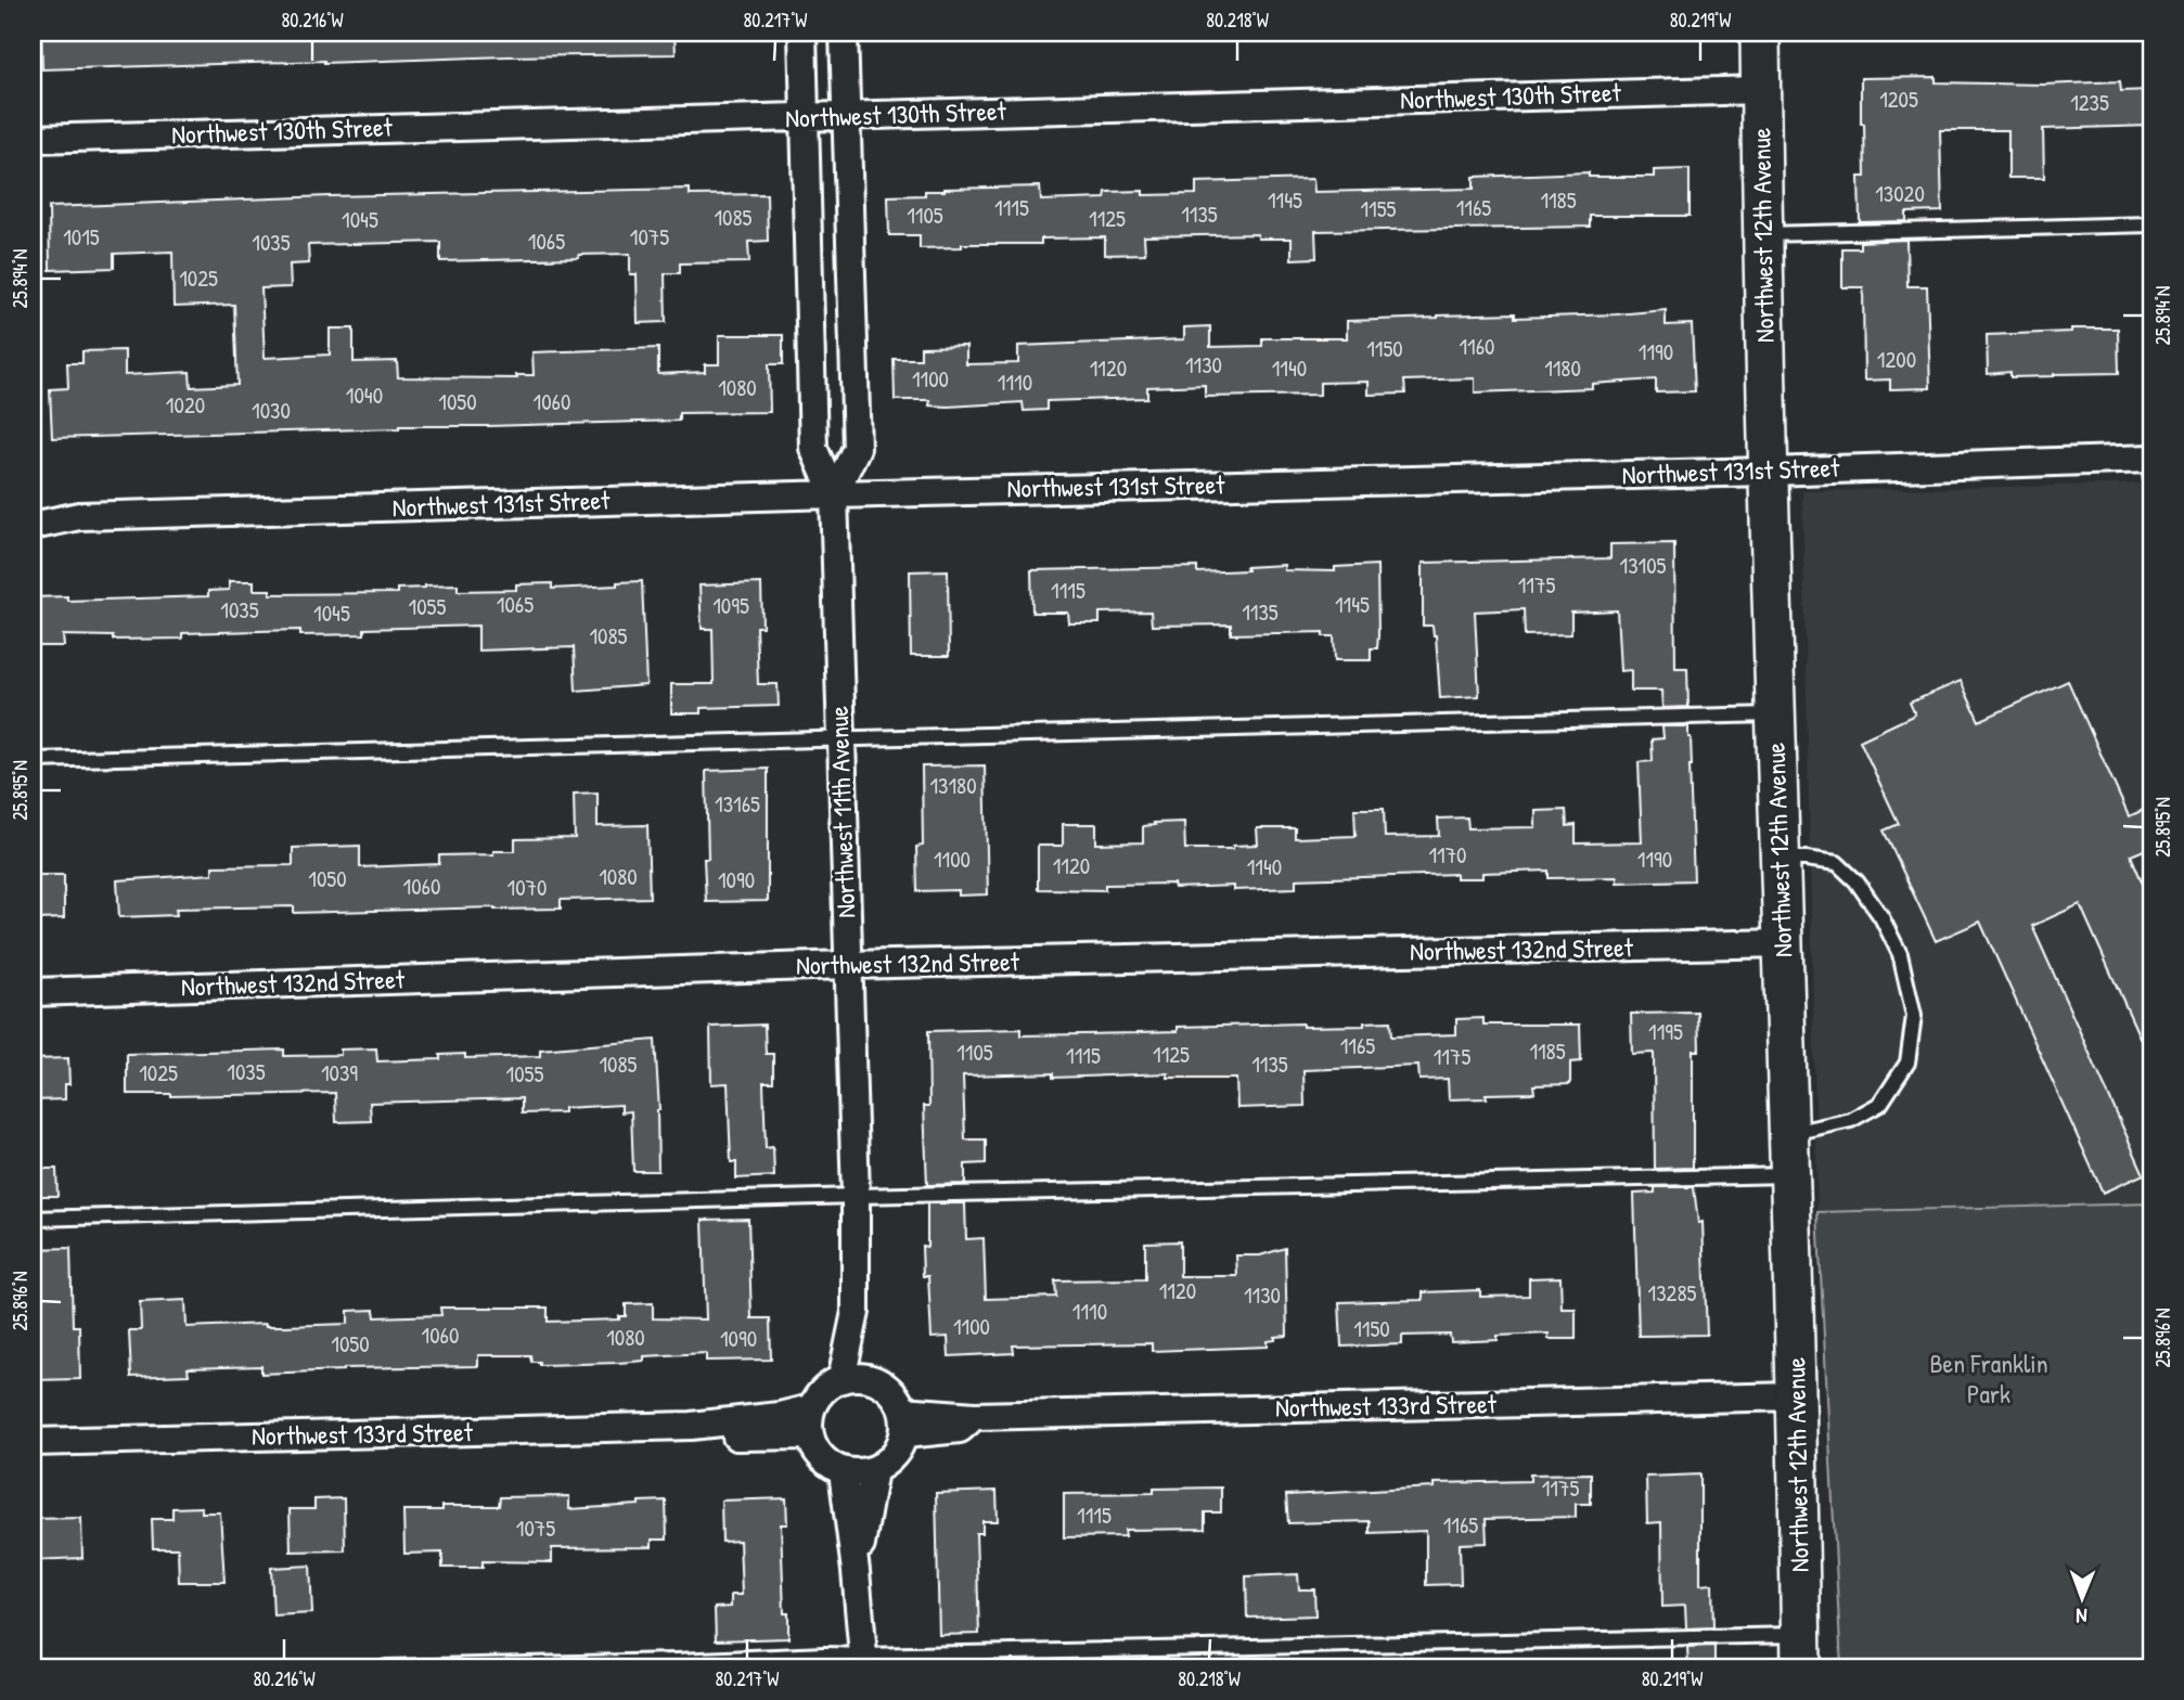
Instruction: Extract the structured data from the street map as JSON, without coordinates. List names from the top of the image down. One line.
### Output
{"streets":{"street":["Northwest 130th Street","Northwest 12th Avenue","Northwest 131st Street","Northwest 11th Avenue","Northwest 132nd Street","Northwest 133rd Street"]},"crossings":[["Northwest 130th Street","Northwest 12th Avenue"],["Northwest 130th Street","Northwest 11th Avenue"],["Northwest 12th Avenue","Northwest 131st Street"],["Northwest 12th Avenue","Northwest 132nd Street"],["Northwest 12th Avenue","Northwest 133rd Street"],["Northwest 131st Street","Northwest 11th Avenue"],["Northwest 11th Avenue","Northwest 132nd Street"],["Northwest 11th Avenue","Northwest 133rd Street"]],"parks":["Ben Franklin Park"],"house_numbers":["1205","1235","13020","1145","1185","1115","1165","1155","1135","1105","1085","1125","1045","1015","1075","1065","1035","1025","1160","1150","1190","1200","1130","1120","1140","1180","1100","1110","1080","1040","1050","1060","1020","1030","13105","1175","1115","1065","1145","1095","1055","1035","1135","1045","1085","13180","13165","1170","1100","1190","1120","1140","1080","1050","1090","1060","1070","1195","1165","1185","1105","1125","1115","1175","1085","1135","1035","1025","1039","1055","1120","13285","1130","1110","1100","1150","1060","1080","1090","1050","1175","1115","1165","1075"],"north":"bottom","coordinates":["80.216°W","80.217°W","80.218°W","80.219°W","25.894°N","25.895°N","25.896°N"]}
